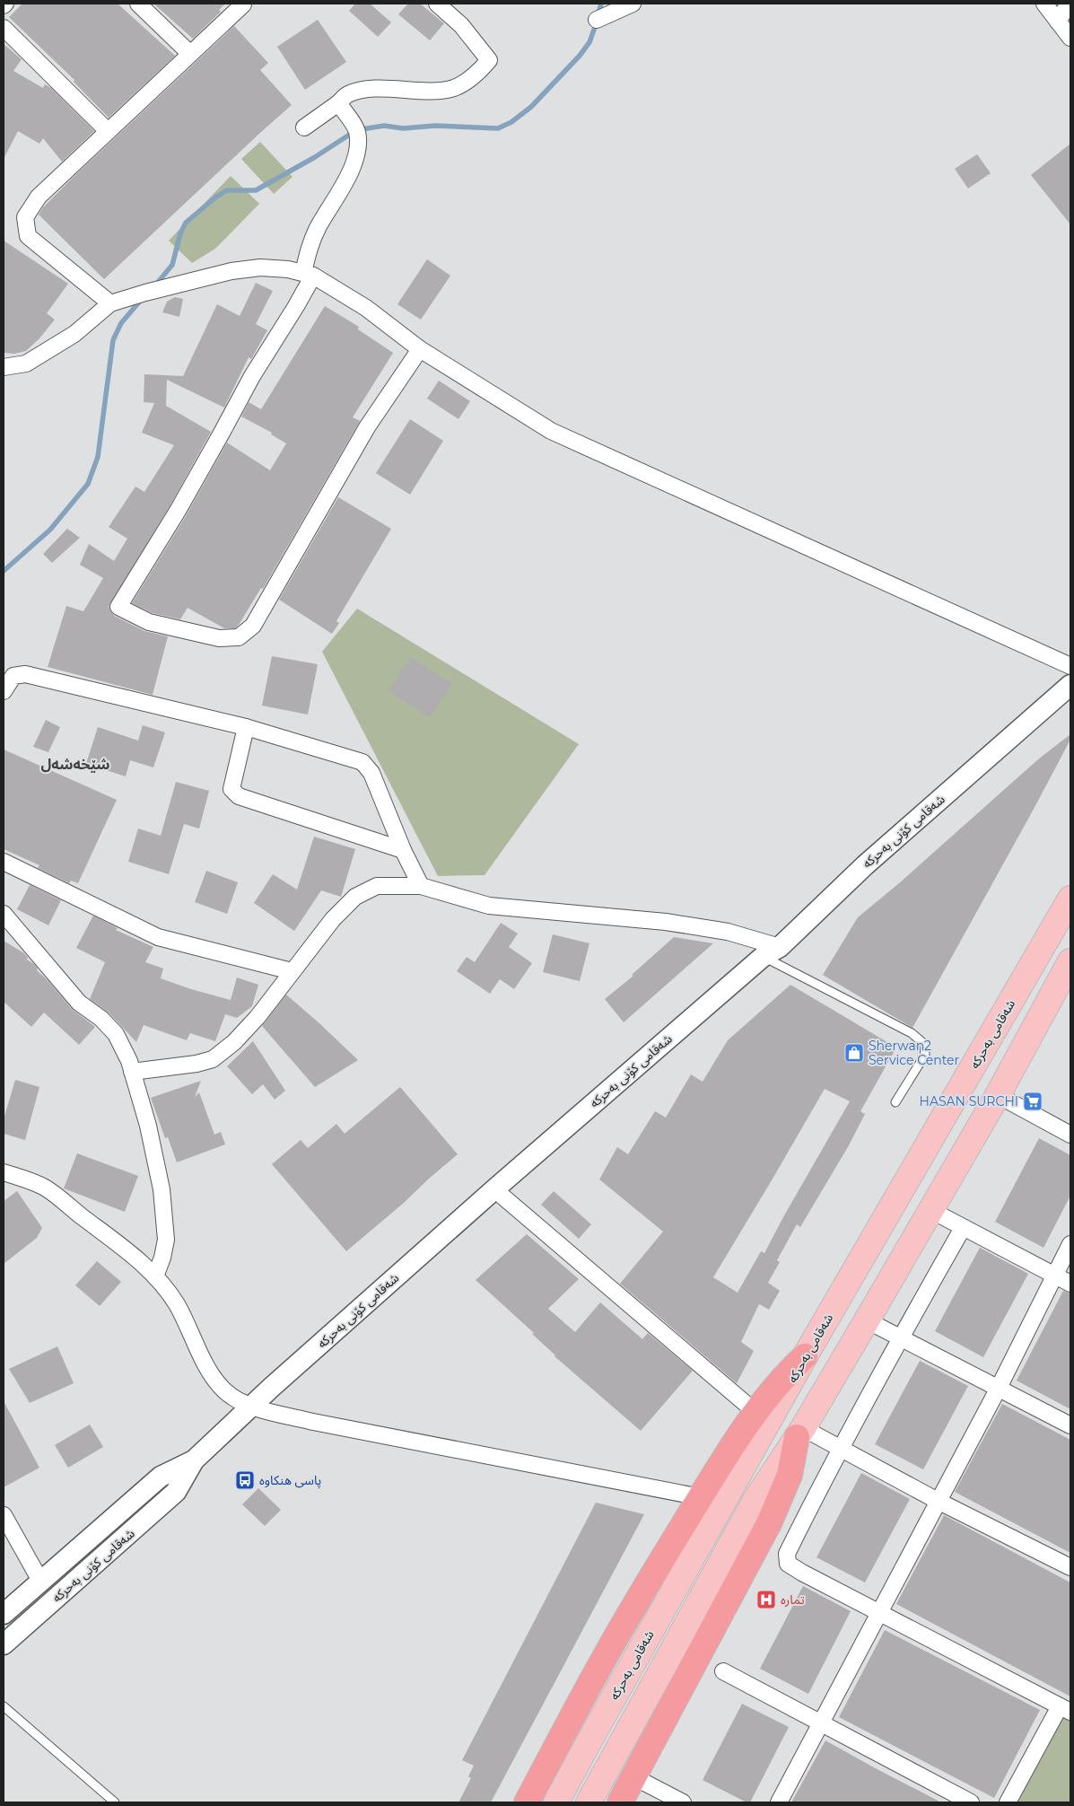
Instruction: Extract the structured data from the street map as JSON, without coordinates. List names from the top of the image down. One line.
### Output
{"streets":{"main road":["شەقامی بەحرکە"],"street":["شەقامی کۆنی بەحرکە"]},"districts":["شێخەشەل"],"places":{"shop":["Sherwan2 Service Center"],"supermarket":["HASAN SURCHI"],"bus stop":["پاسی هنكاوه‌"],"hospital":["تمارە"]}}
